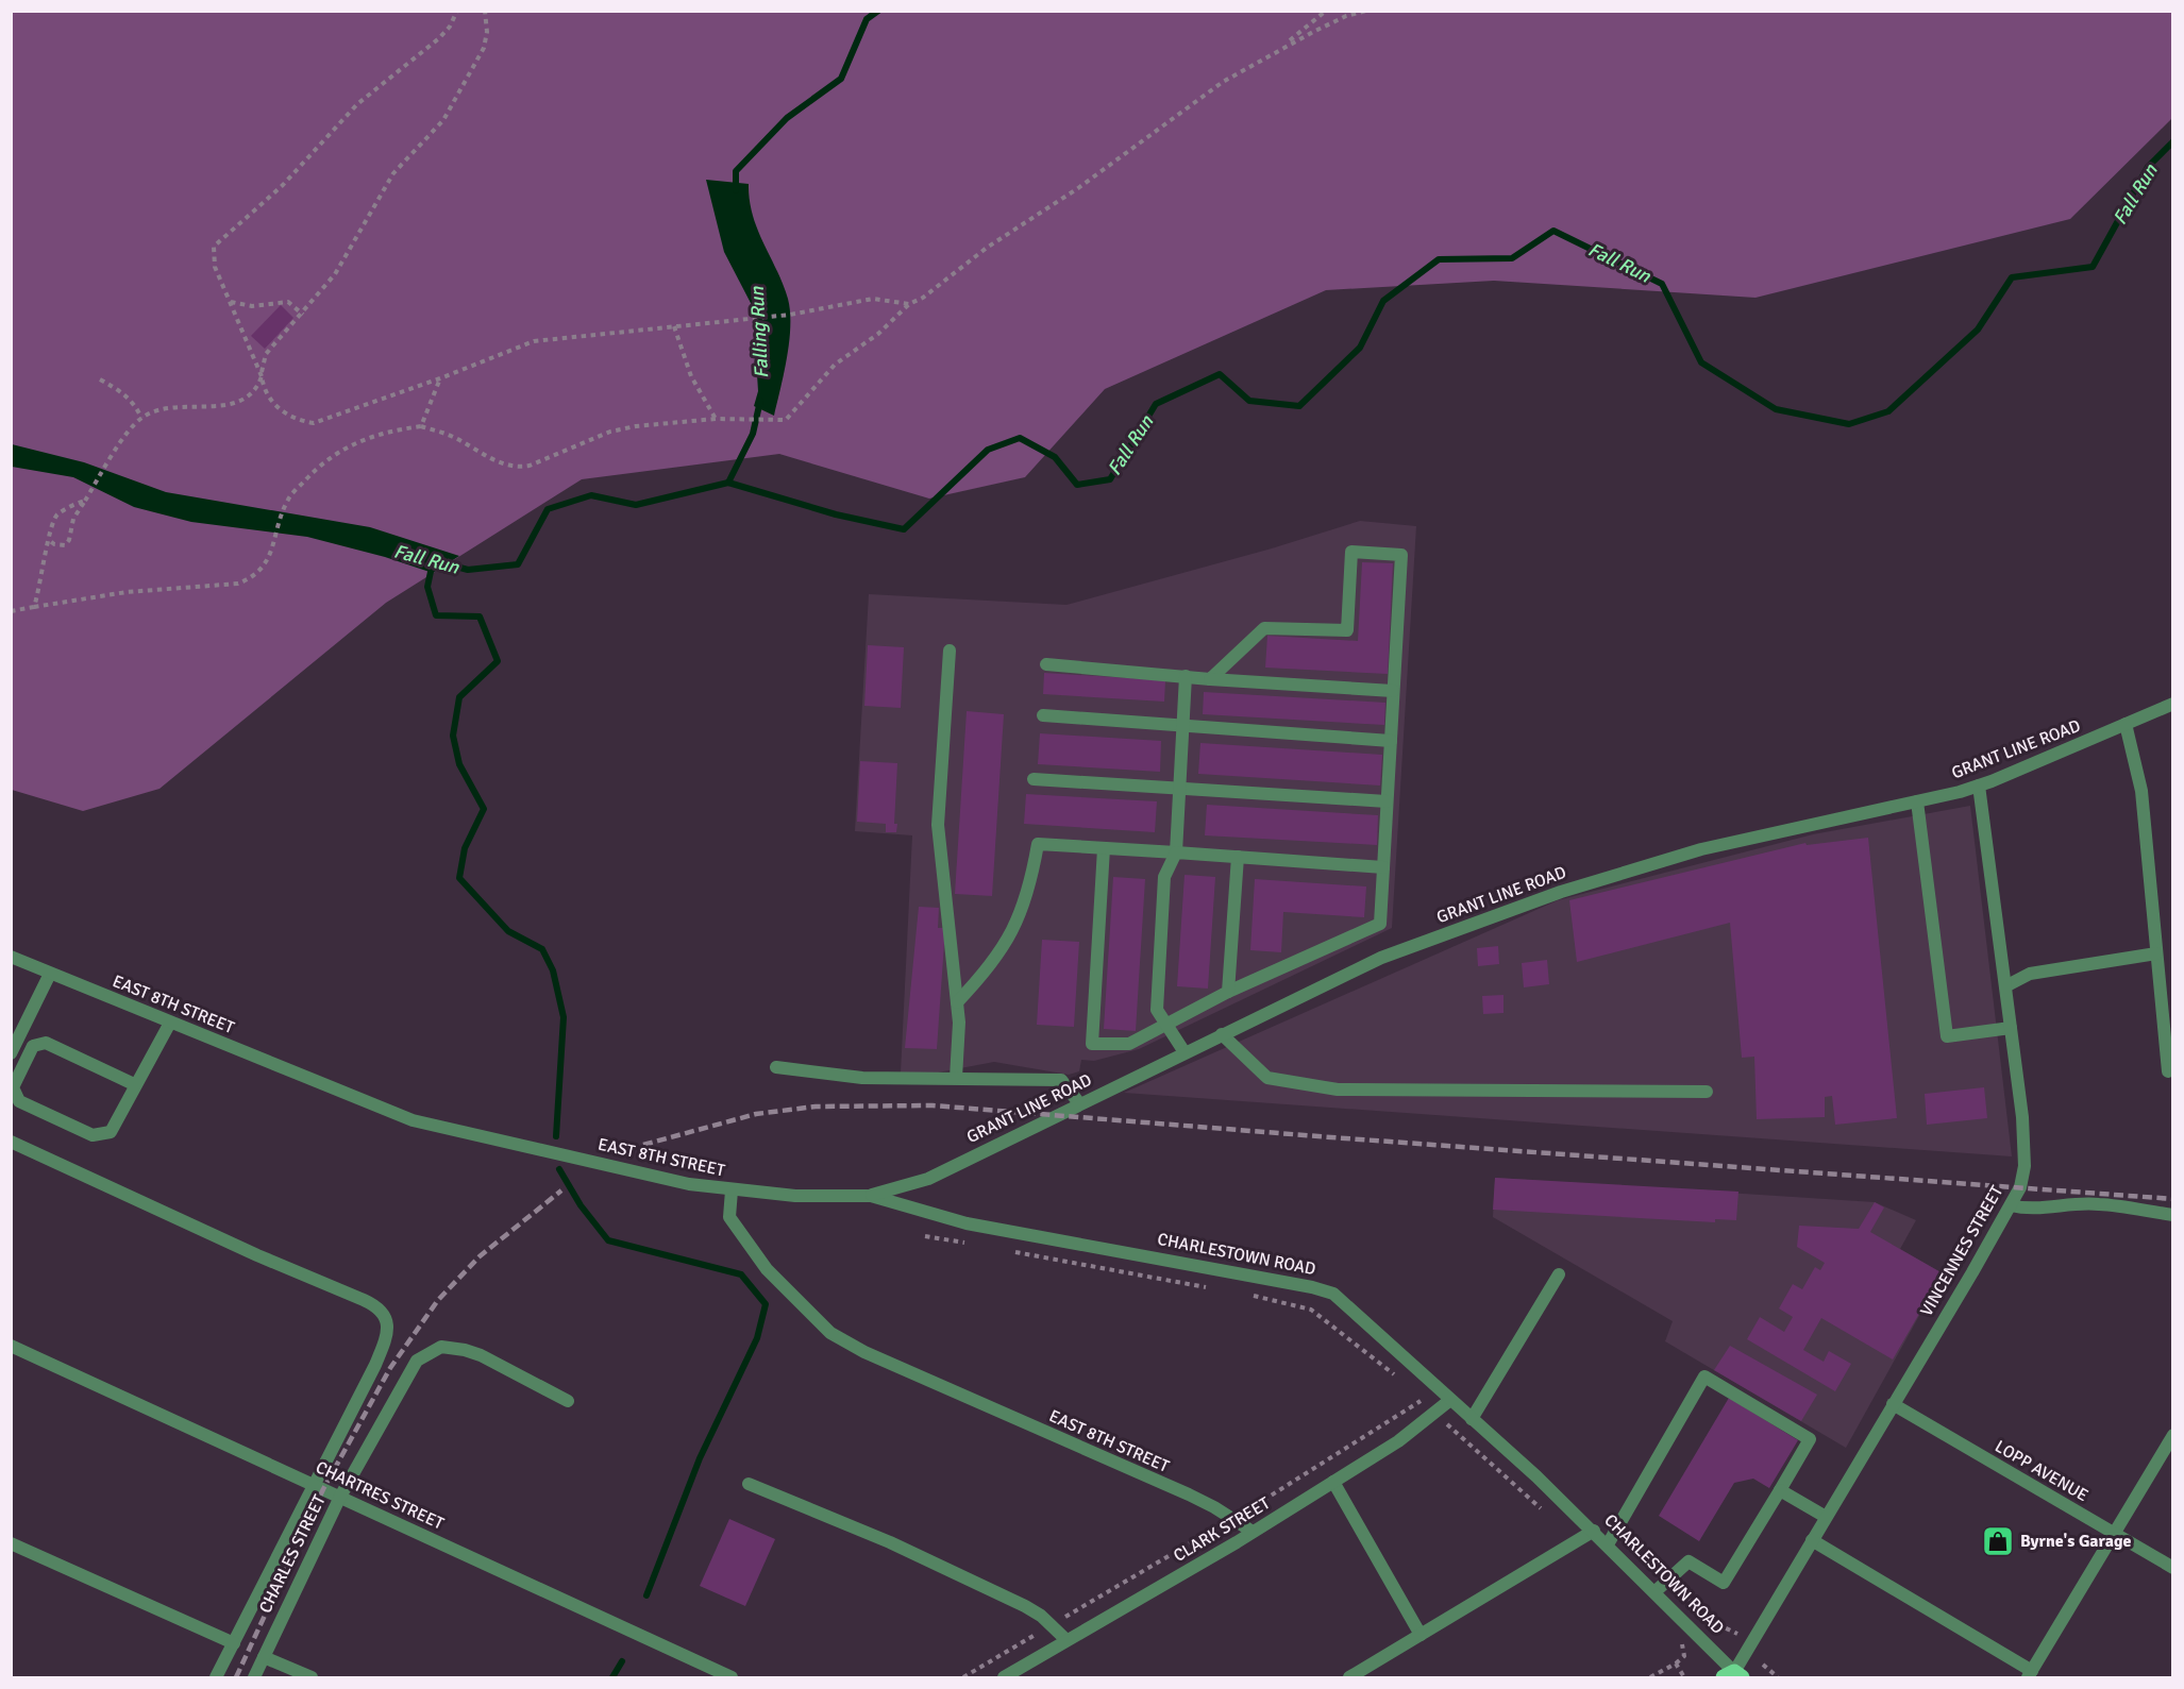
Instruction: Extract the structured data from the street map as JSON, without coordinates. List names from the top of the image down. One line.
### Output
{"streets":{"street":["GRANT LINE ROAD","EAST 8TH STREET","VINCENNES STREET","CHARLESTOWN ROAD","LOPP AVENUE","CHARTRES STREET","CLARK STREET","CHARLES STREET"]},"crossings":[["GRANT LINE ROAD","VINCENNES STREET"],["GRANT LINE ROAD","CHARLESTOWN ROAD"],["EAST 8TH STREET","CHARLESTOWN ROAD"],["EAST 8TH STREET","CLARK STREET"],["VINCENNES STREET","CHARLESTOWN ROAD"],["VINCENNES STREET","LOPP AVENUE"],["CHARLESTOWN ROAD","CLARK STREET"],["CHARTRES STREET","CHARLES STREET"]],"water":["Fall Run","Falling Run"],"places":{"shop":["Byrne's Garage"]}}
